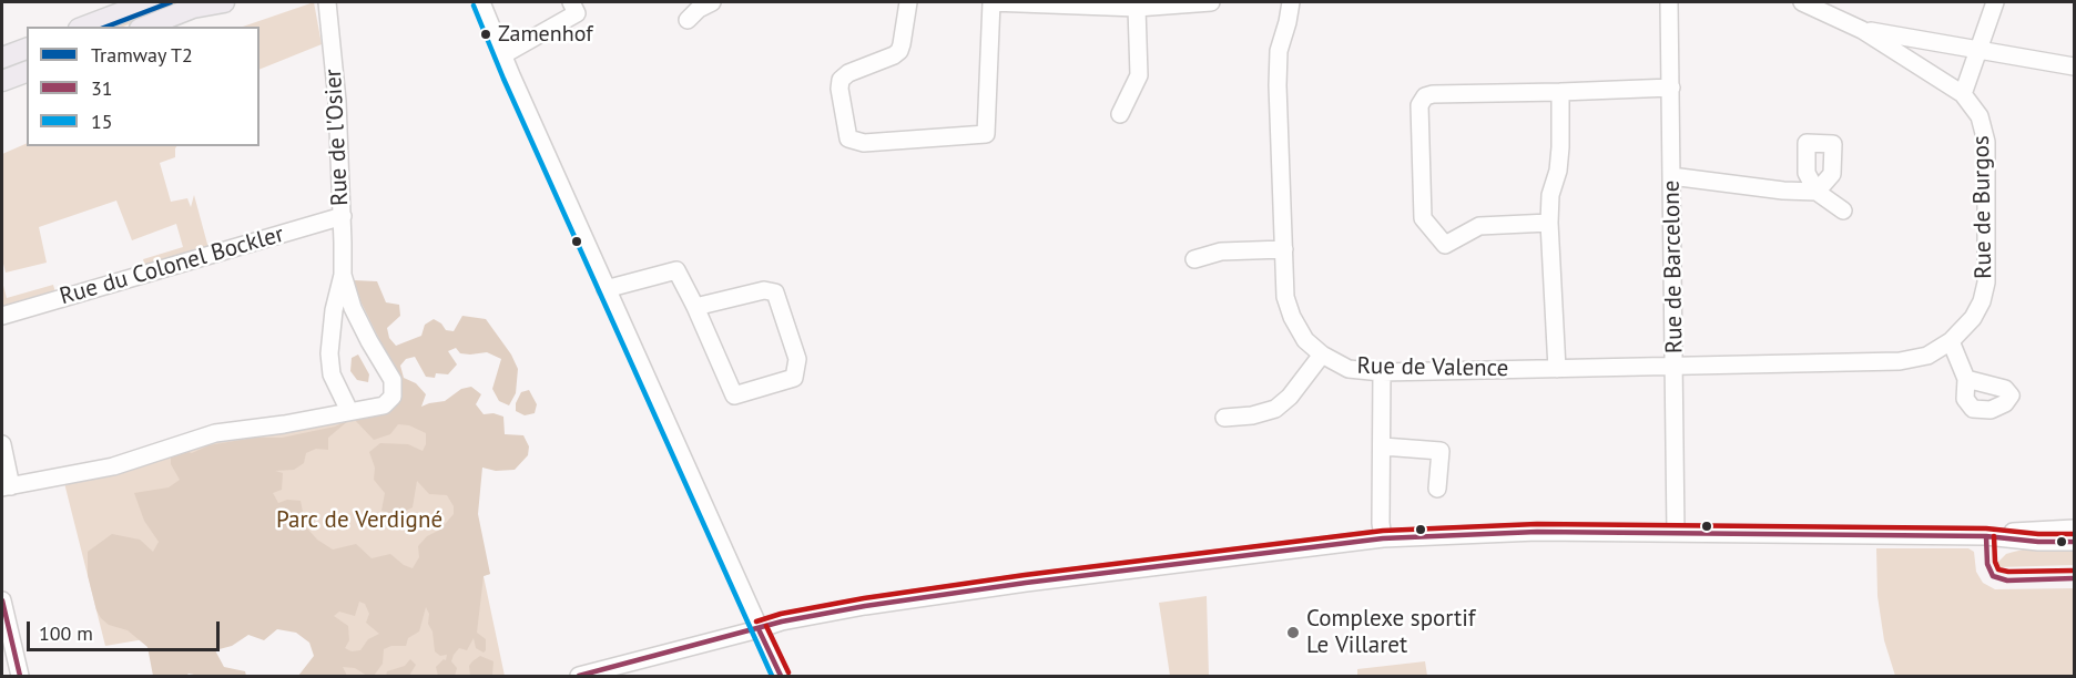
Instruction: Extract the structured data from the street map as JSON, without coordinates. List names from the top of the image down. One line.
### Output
{"streets":{"street":["Rue de l'Osier","Rue de Burgos","Rue du Colonel Bockler","Rue de Barcelone","Rue de Valence"]},"crossings":[["Rue de l'Osier","Rue du Colonel Bockler"],["Rue de Burgos","Rue de Barcelone"],["Rue de Burgos","Rue de Valence"],["Rue de Barcelone","Rue de Valence"]],"parks":["Parc de Verdigné"],"places":["Zamenhof","Complexe sportif Le Villaret"],"lines":["tram line T2","transit line 15","transit line 31"],"legend":["Tramway T2","31","15"],"scale_bar":"100 m"}
